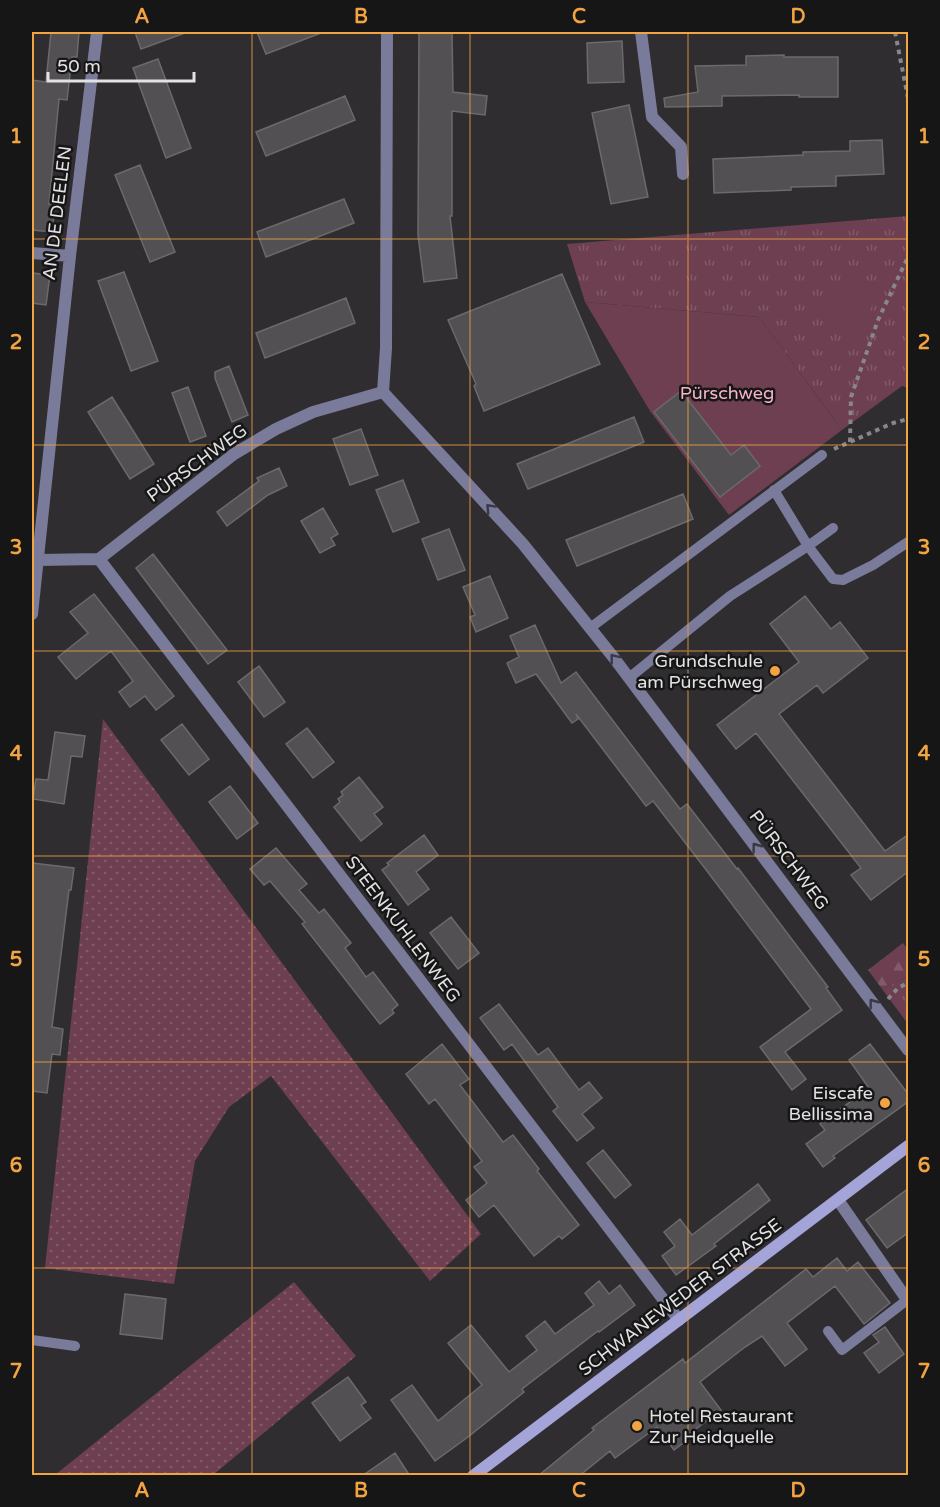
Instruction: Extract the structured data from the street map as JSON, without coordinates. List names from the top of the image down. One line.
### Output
{"streets":{"main road":["SCHWANEWEDER STRASSE"],"street":["AN DE DEELEN","PÜRSCHWEG","STEENKUHLENWEG"]},"crossings":[["PÜRSCHWEG","STEENKUHLENWEG"],["STEENKUHLENWEG","SCHWANEWEDER STRASSE"]],"one_way":["PÜRSCHWEG"],"parks":["Pürschweg"],"places":["Grundschule am Pürschweg","Eiscafe Bellissima","Hotel Restaurant Zur Heidquelle"],"scale_bar":"50 m","grid":{"columns":["A","B","C","D"],"rows":["1","2","3","4","5","6","7"]}}
